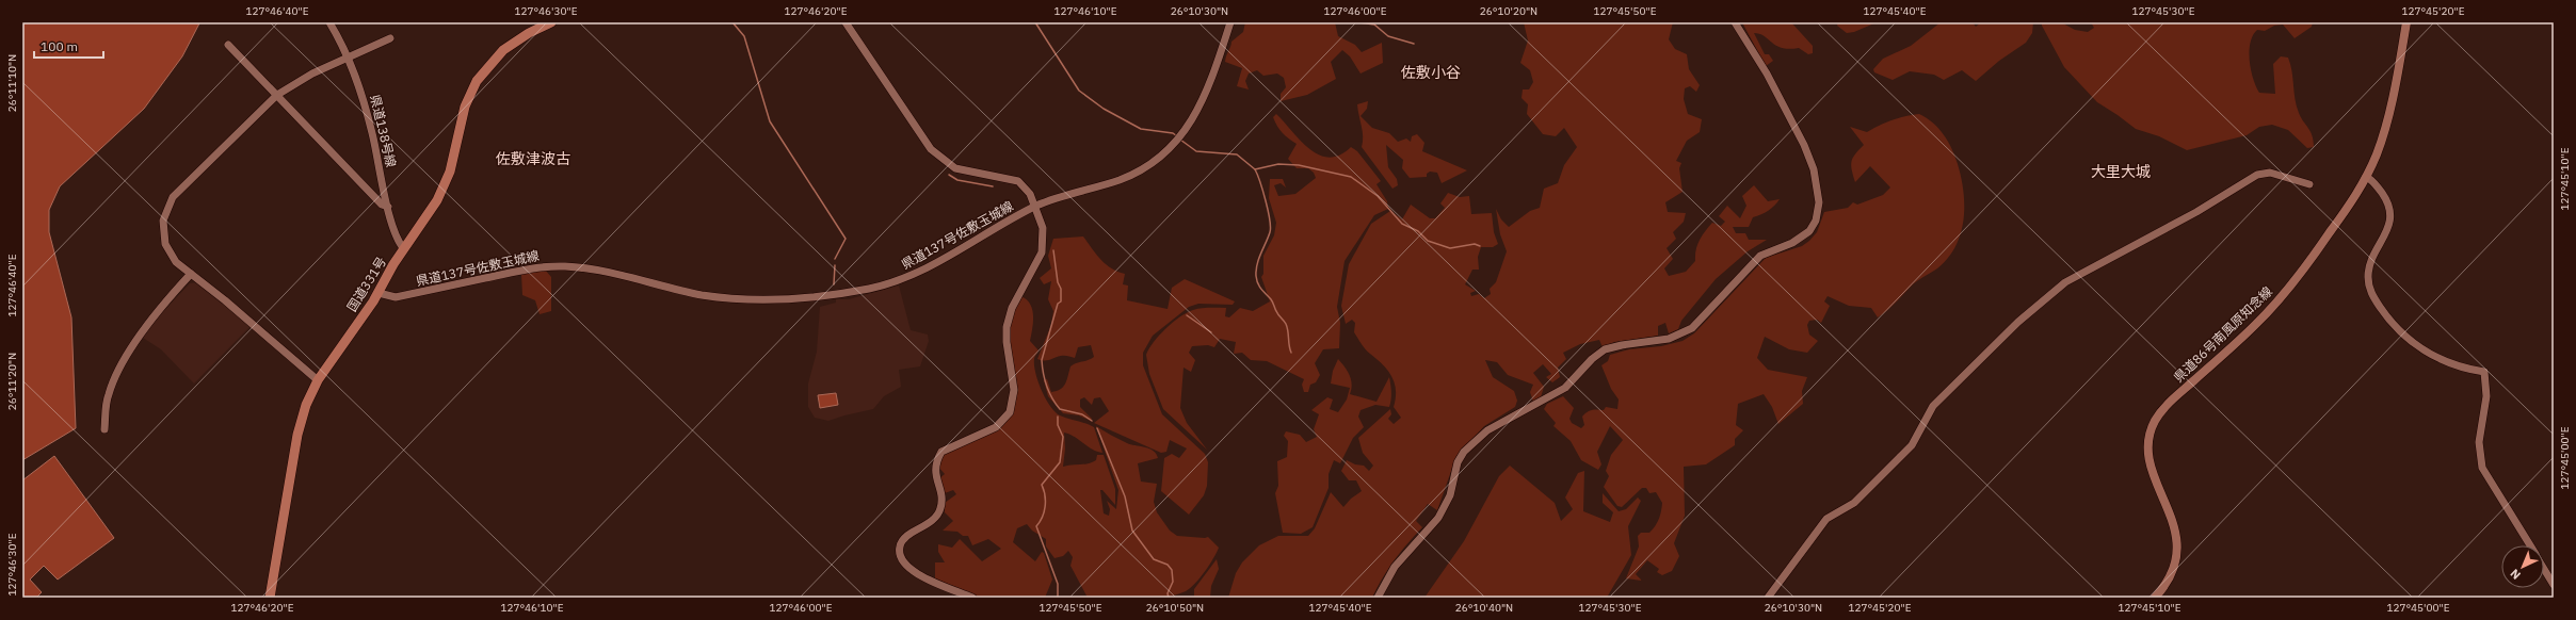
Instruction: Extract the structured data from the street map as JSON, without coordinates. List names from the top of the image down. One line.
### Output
{"streets":{"highway":["国道331号"],"main road":["県道86号南風原知念線"],"street":["県道138号線","県道137号佐敷玉城線"]},"crossings":[["県道138号線","国道331号"],["県道137号佐敷玉城線","国道331号"]],"districts":["佐敷小谷","佐敷津波古","大里大城"],"scale_bar":"100 m","north":"bottom left","coordinates":["127°46'40\"E","127°46'30\"E","127°46'20\"E","127°46'10\"E","26°10'30\"N","127°46'00\"E","26°10'20\"N","127°45'50\"E","127°45'40\"E","127°45'30\"E","127°45'20\"E","26°11'10\"N","127°45'10\"E","26°11'20\"N","127°45'00\"E","26°10'50\"N","26°10'40\"N"]}
